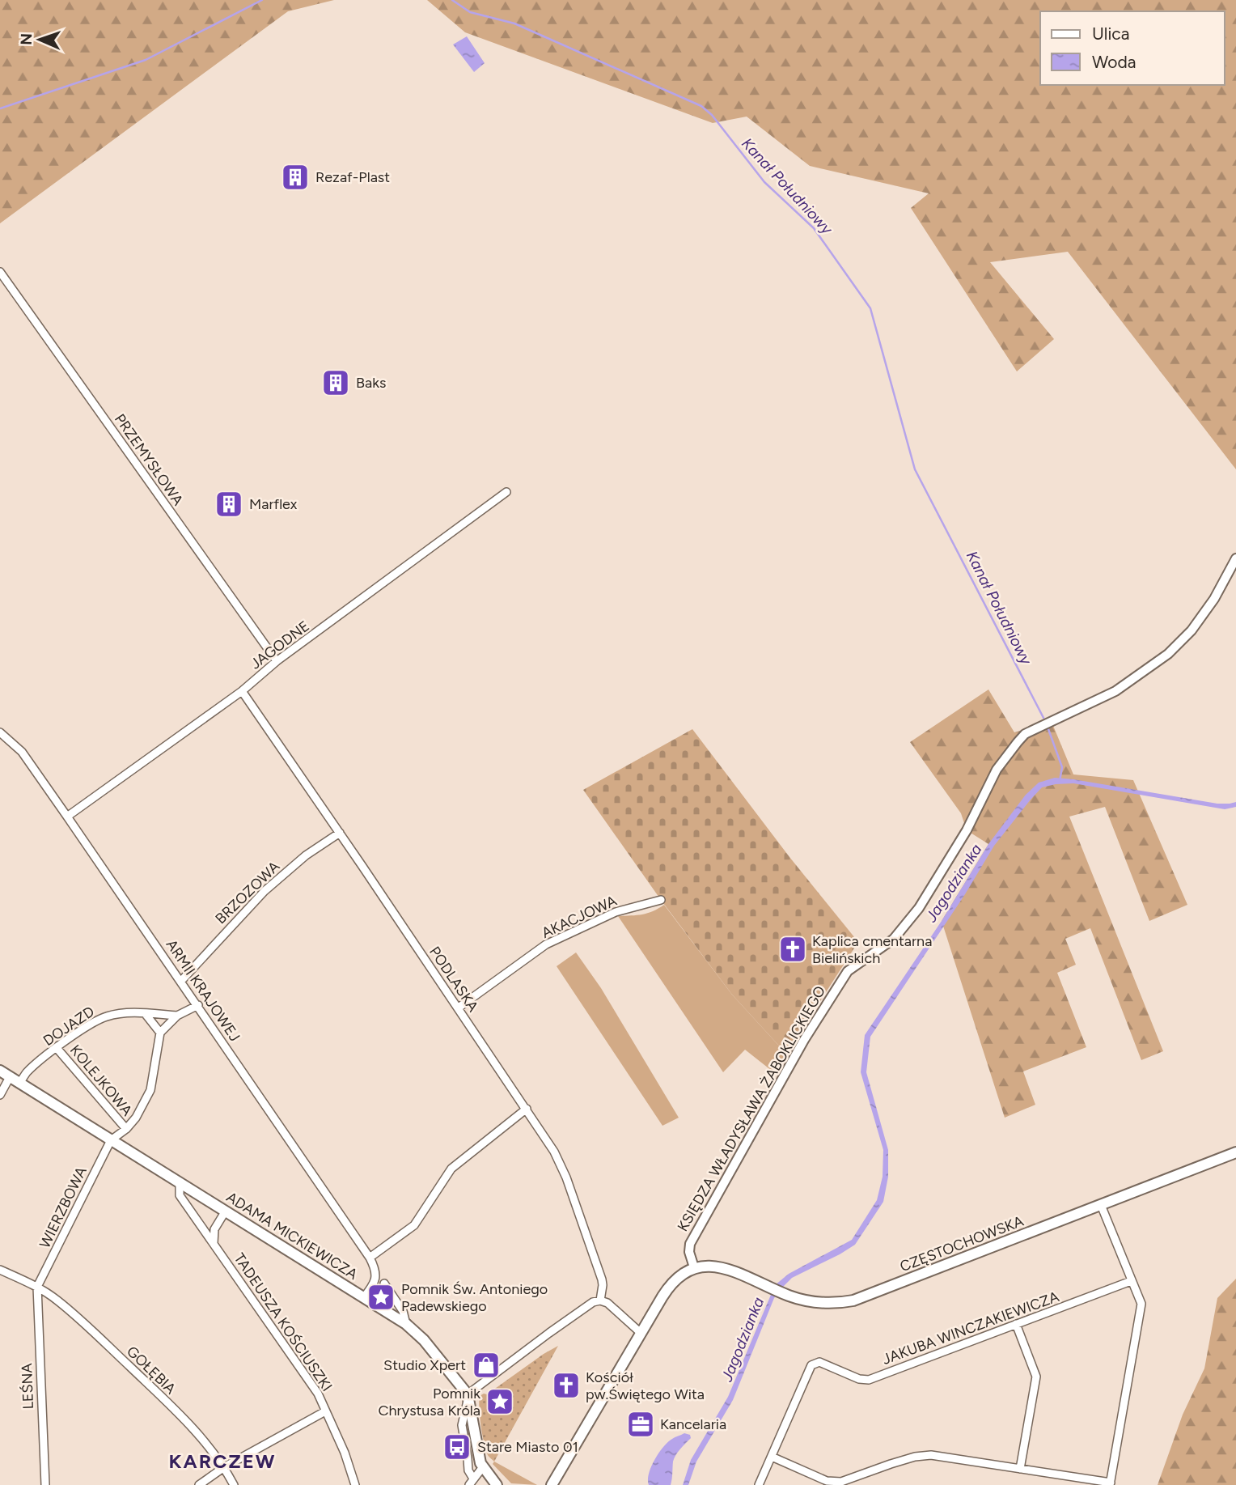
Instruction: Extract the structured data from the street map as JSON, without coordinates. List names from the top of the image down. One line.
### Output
{"streets":{"main road":["ADAMA MICKIEWICZA","CZĘSTOCHOWSKA"],"street":["PRZEMYSŁOWA","JAGODNE","BRZOZOWA","AKACJOWA","PODLASKA","ARMII KRAJOWEJ","DOJAZD","KOLEJKOWA","KSIĘDZA WŁADYSŁAWA ŻABOKLICKIEGO","WIERZBOWA","TADEUSZA KOŚCIUSZKI","JAKUBA WINCZAKIEWICZA","GOŁĘBIA","LEŚNA"]},"crossings":[["PRZEMYSŁOWA","JAGODNE"],["JAGODNE","PODLASKA"],["JAGODNE","ARMII KRAJOWEJ"],["BRZOZOWA","PODLASKA"],["BRZOZOWA","ARMII KRAJOWEJ"],["AKACJOWA","PODLASKA"],["ARMII KRAJOWEJ","ADAMA MICKIEWICZA"],["DOJAZD","KOLEJKOWA"],["DOJAZD","ADAMA MICKIEWICZA"],["KSIĘDZA WŁADYSŁAWA ŻABOKLICKIEGO","CZĘSTOCHOWSKA"],["WIERZBOWA","ADAMA MICKIEWICZA"],["WIERZBOWA","GOŁĘBIA"],["WIERZBOWA","LEŚNA"],["ADAMA MICKIEWICZA","TADEUSZA KOŚCIUSZKI"],["GOŁĘBIA","LEŚNA"]],"districts":["KARCZEW"],"water":["Kanał Południowy","Jagodzianka"],"places":{"building":["Rezaf-Plast","Baks","Marflex"],"church":["Kaplica cmentarna Bielińskich","Kościół pw.Świętego Wita"],"place":["Pomnik Św. Antoniego Padewskiego","Pomnik Chrystusa Króla"],"shop":["Studio Xpert"],"office":["Kancelaria"],"bus stop":["Stare Miasto 01"]},"legend":["Ulica","Woda"],"north":"left"}
